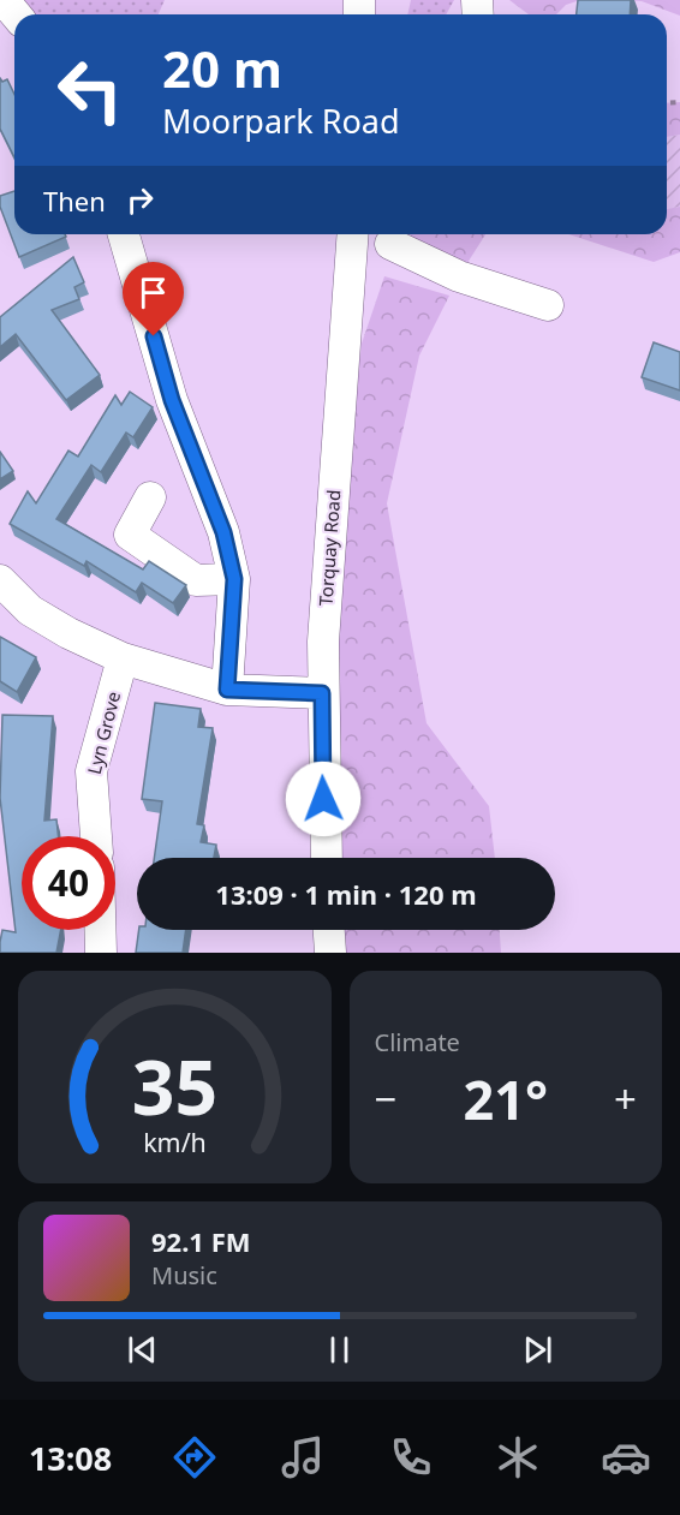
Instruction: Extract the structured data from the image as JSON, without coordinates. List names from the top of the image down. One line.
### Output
{"streets":{"street":["Torquay Road","Lyn Grove"]},"page":{"turn":["20 m","Moorpark Road"],"then":"Then","limit":"40","trip":"13:09 · 1 min · 120 m","tile":"Climate","heat":["−","21°","+"],"song":["92.1 FM","Music"],"tabs":"13:08","gauge":["35","km/h"]}}
